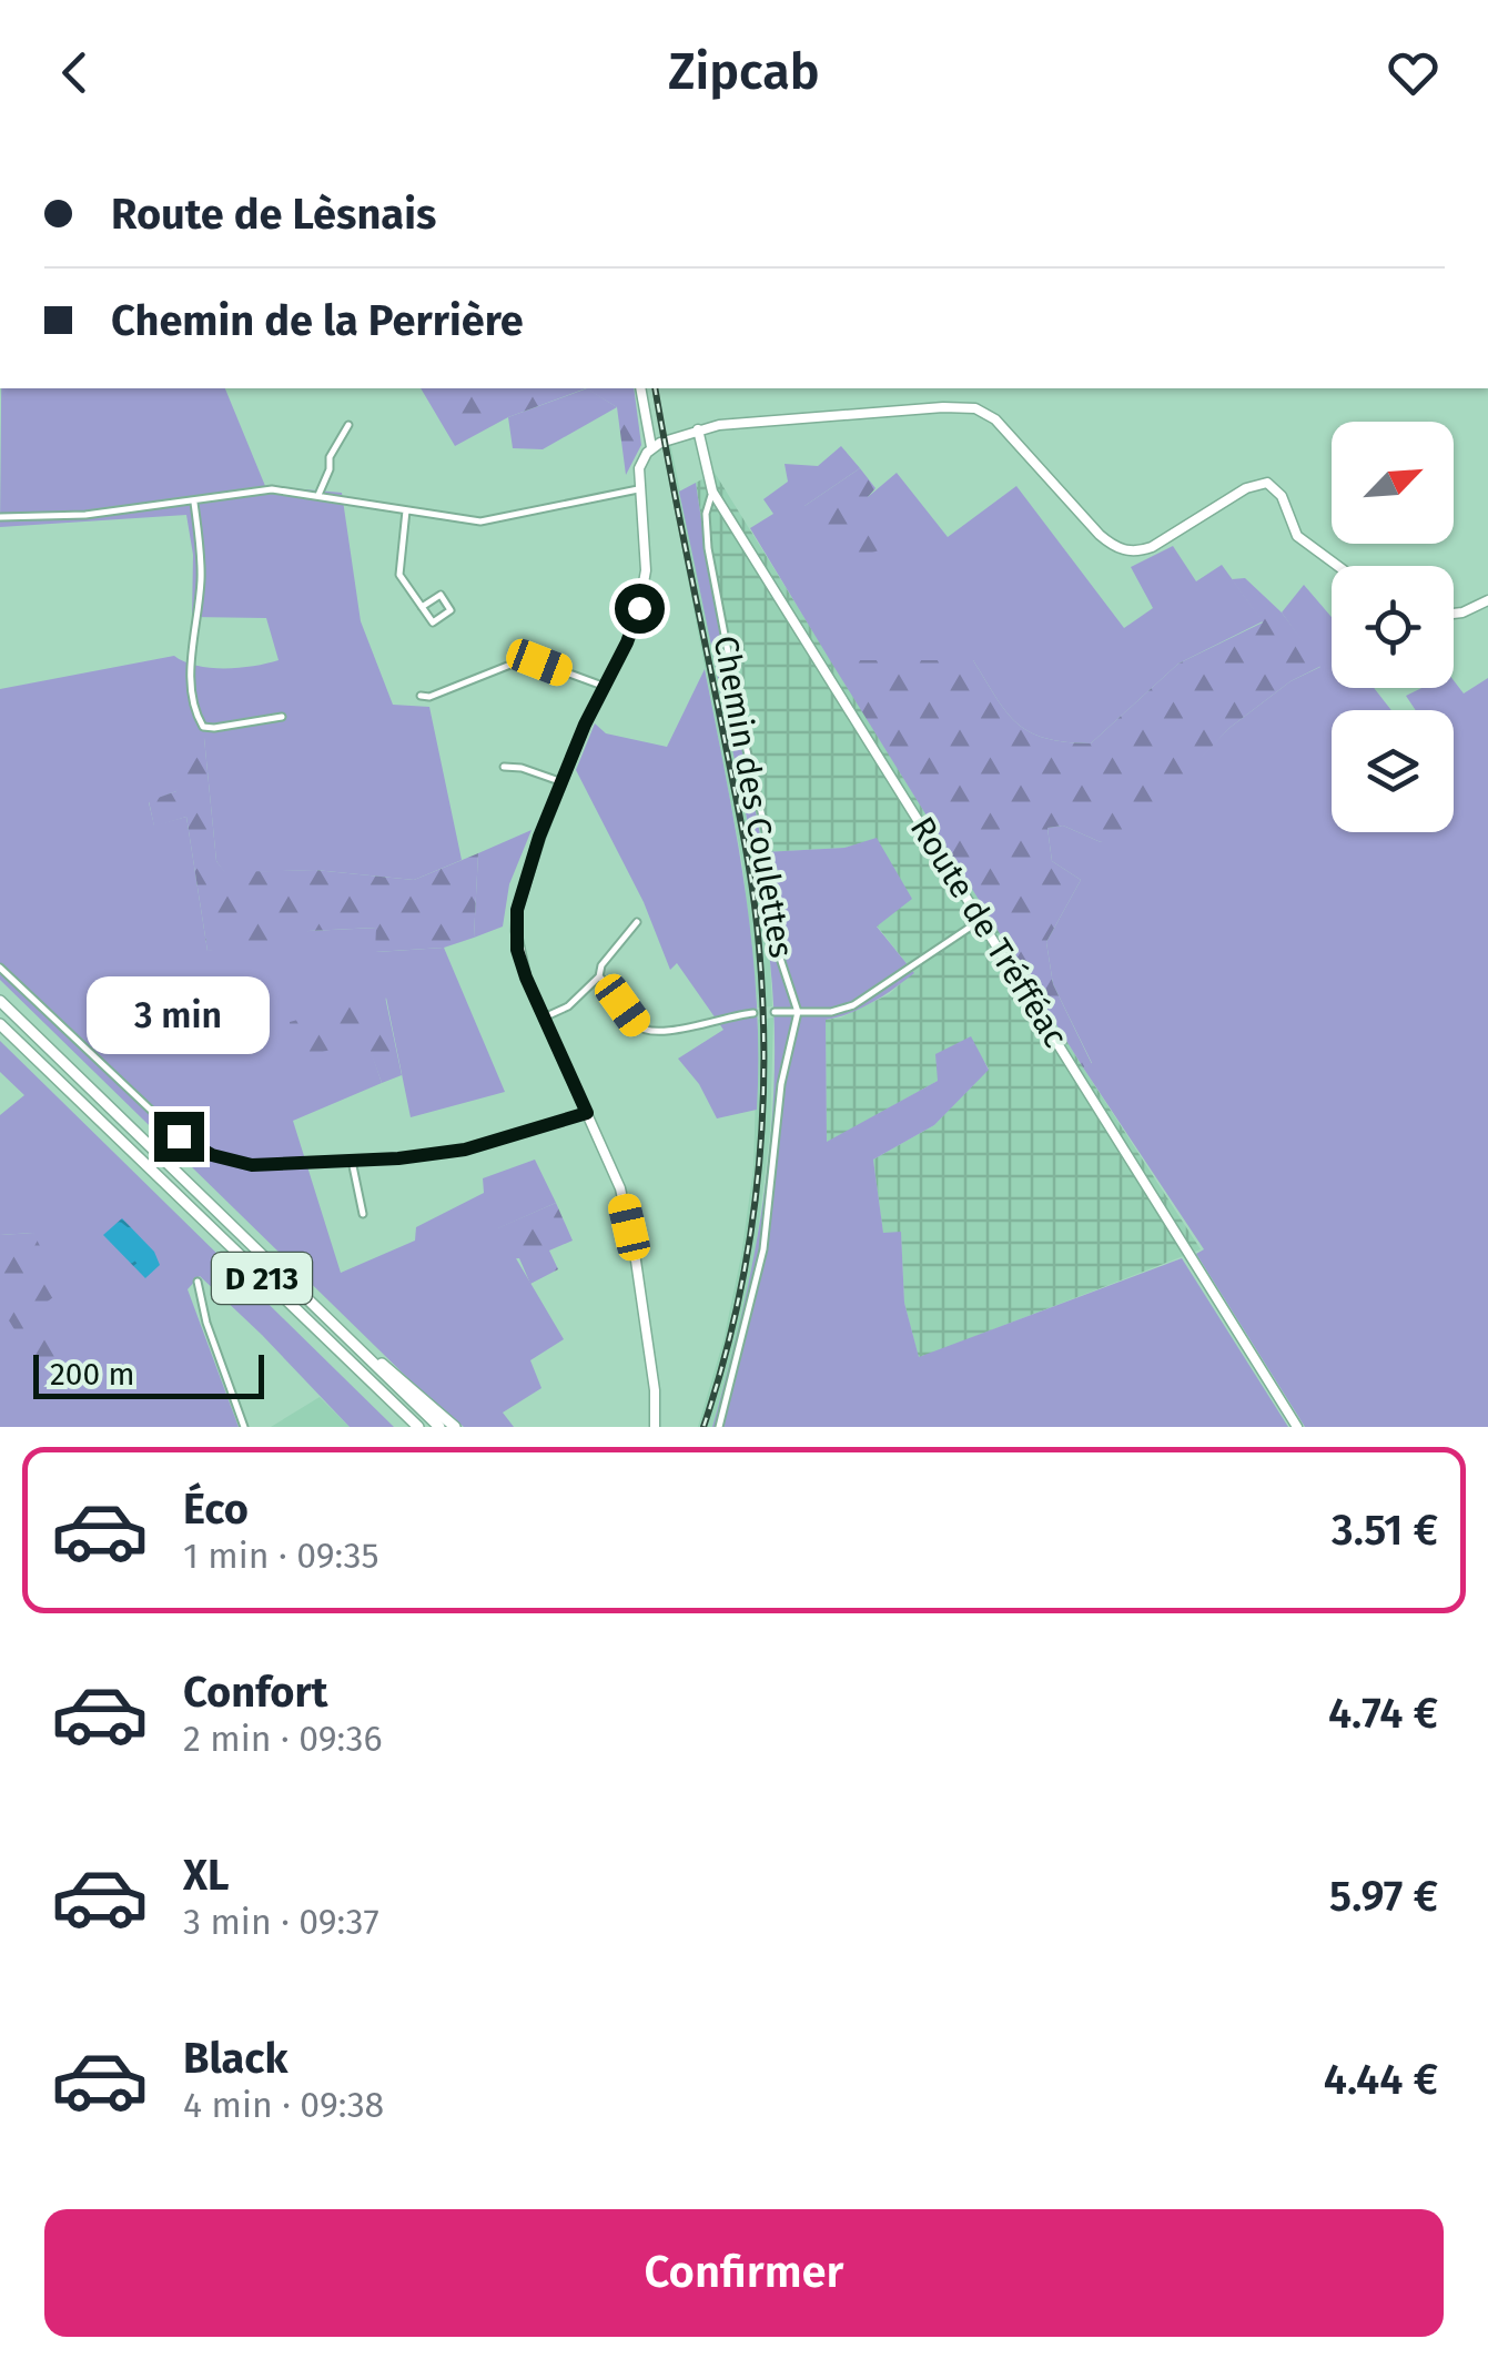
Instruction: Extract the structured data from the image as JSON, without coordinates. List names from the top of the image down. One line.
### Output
{"streets":{"highway":["D 213"],"street":["Chemin des Coulettes","Route de Tréfféac"]},"crossings":[["Chemin des Coulettes","Route de Tréfféac"]],"scale_bar":"200 m","north":"top right","page":{"header":"Zipcab","banner":["Route de Lèsnais","Chemin de la Perrière"],"bubble":"3 min","scale":"200 m","list":[{"name":"Éco","note":"1 min · 09:35","value":"3.51 €"},{"name":"Confort","note":"2 min · 09:36","value":"4.74 €"},{"name":"XL","note":"3 min · 09:37","value":"5.97 €"},{"name":"Black","note":"4 min · 09:38","value":"4.44 €"}],"buttons":"Confirmer"}}
